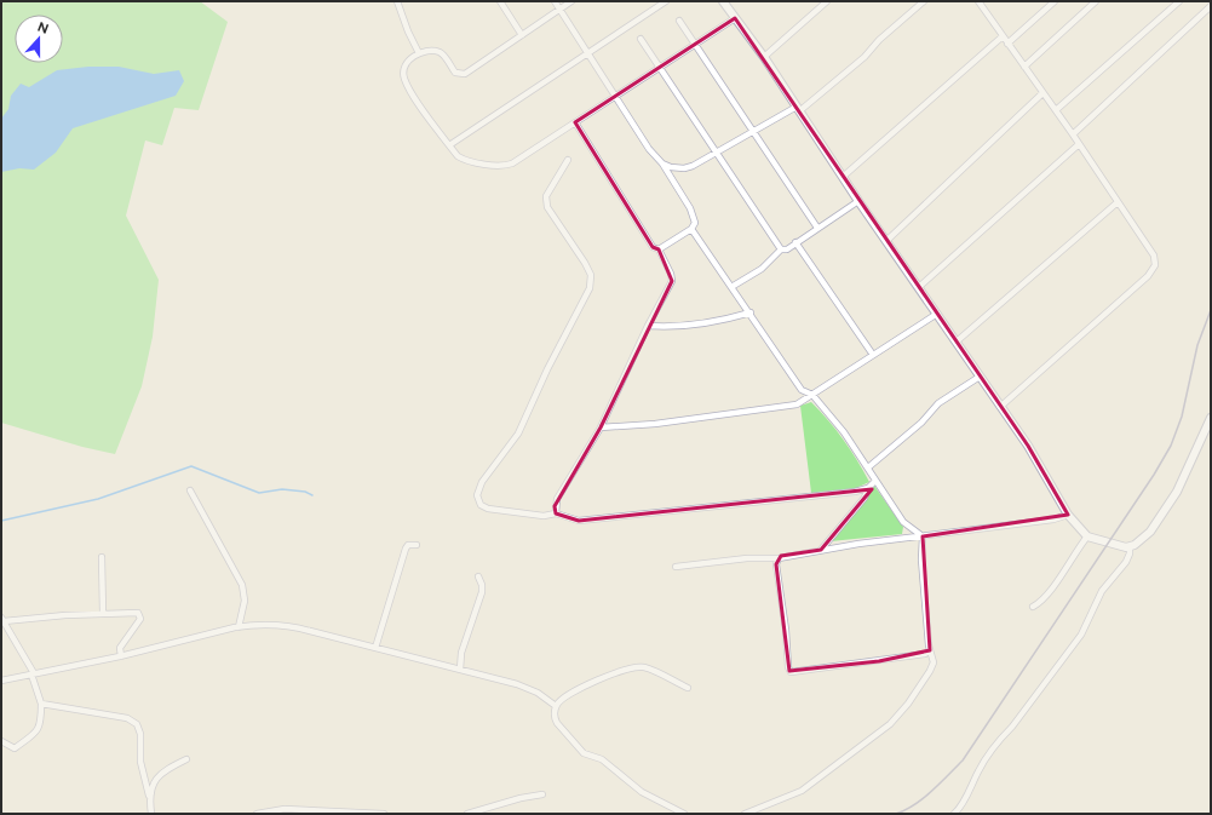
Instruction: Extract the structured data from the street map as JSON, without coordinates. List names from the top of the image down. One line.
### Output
{"north":"top"}
